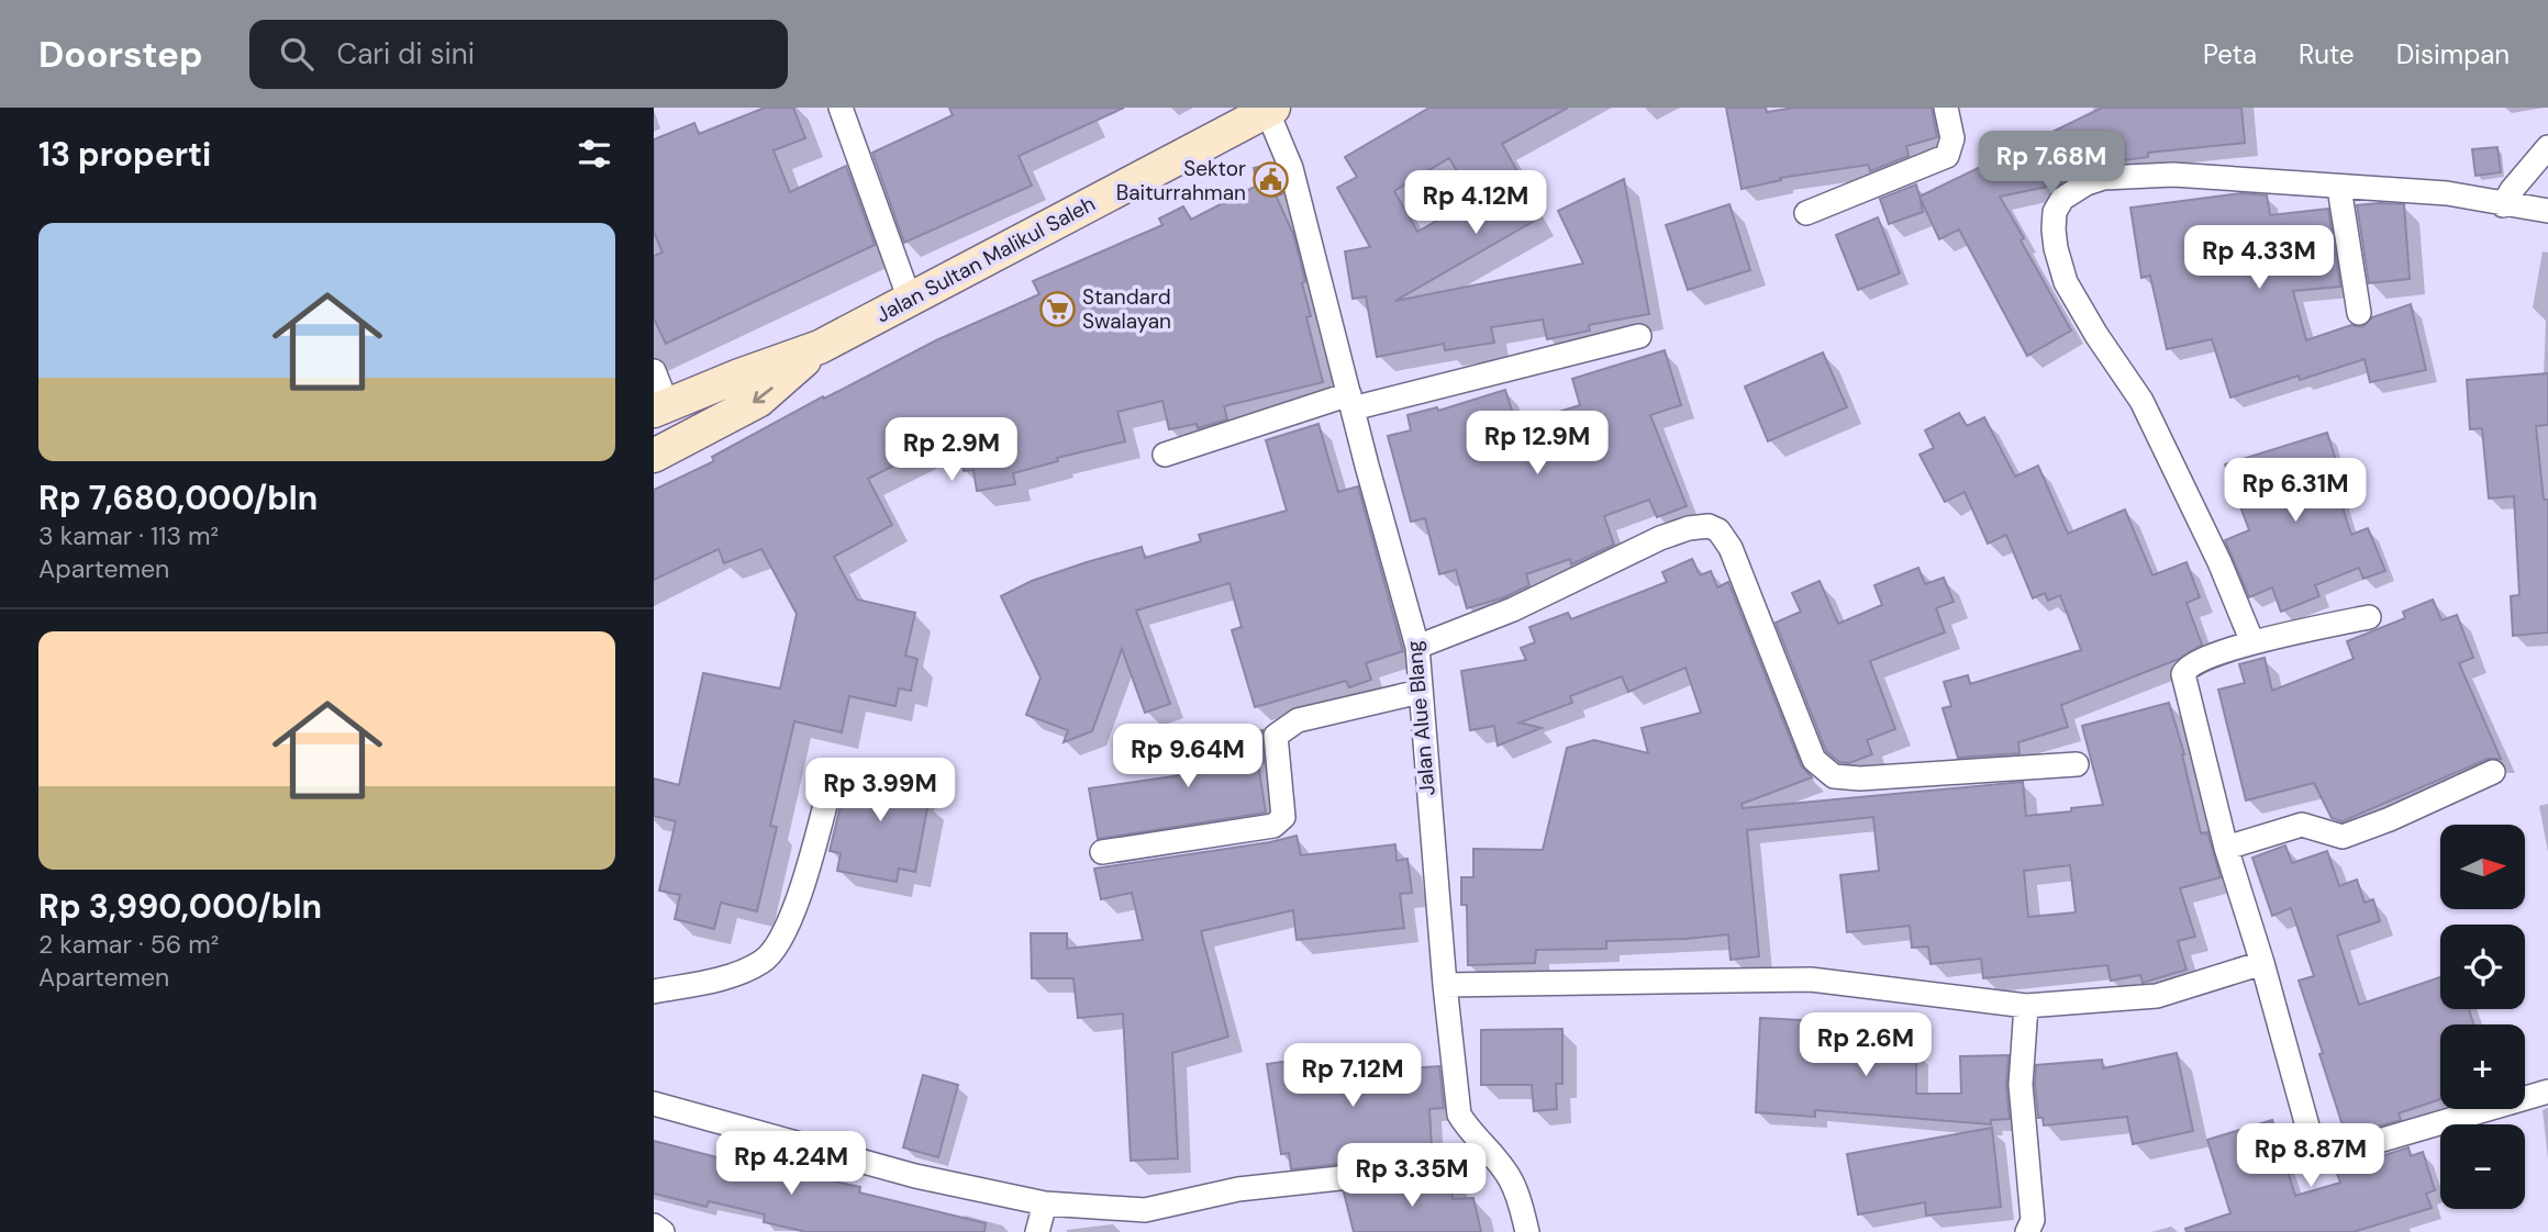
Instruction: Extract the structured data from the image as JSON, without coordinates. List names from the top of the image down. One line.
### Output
{"streets":{"main road":["Jalan Sultan Malikul Saleh"],"street":["Jalan Alue Blang"]},"crossings":[["Jalan Sultan Malikul Saleh","Jalan Alue Blang"]],"places":{"public building":["Sektor Baiturrahman"],"supermarket":["Standard Swalayan"]},"north":"right","page":{"header":"Doorstep","search":"Cari di sini","nav":["Peta","Rute","Disimpan"],"heading":"13 properti","price":["Rp 7.68M","Rp 4.12M","Rp 4.33M","Rp 12.9M","Rp 2.9M","Rp 6.31M","Rp 9.64M","Rp 3.99M","Rp 2.6M","Rp 7.12M","Rp 8.87M","Rp 4.24M","Rp 3.35M"],"list":[{"name":"Rp 7,680,000/bln","note":"3 kamar · 113 m² · Apartemen"},{"name":"Rp 3,990,000/bln","note":"2 kamar · 56 m² · Apartemen"}],"map_buttons":["+","−"]}}
